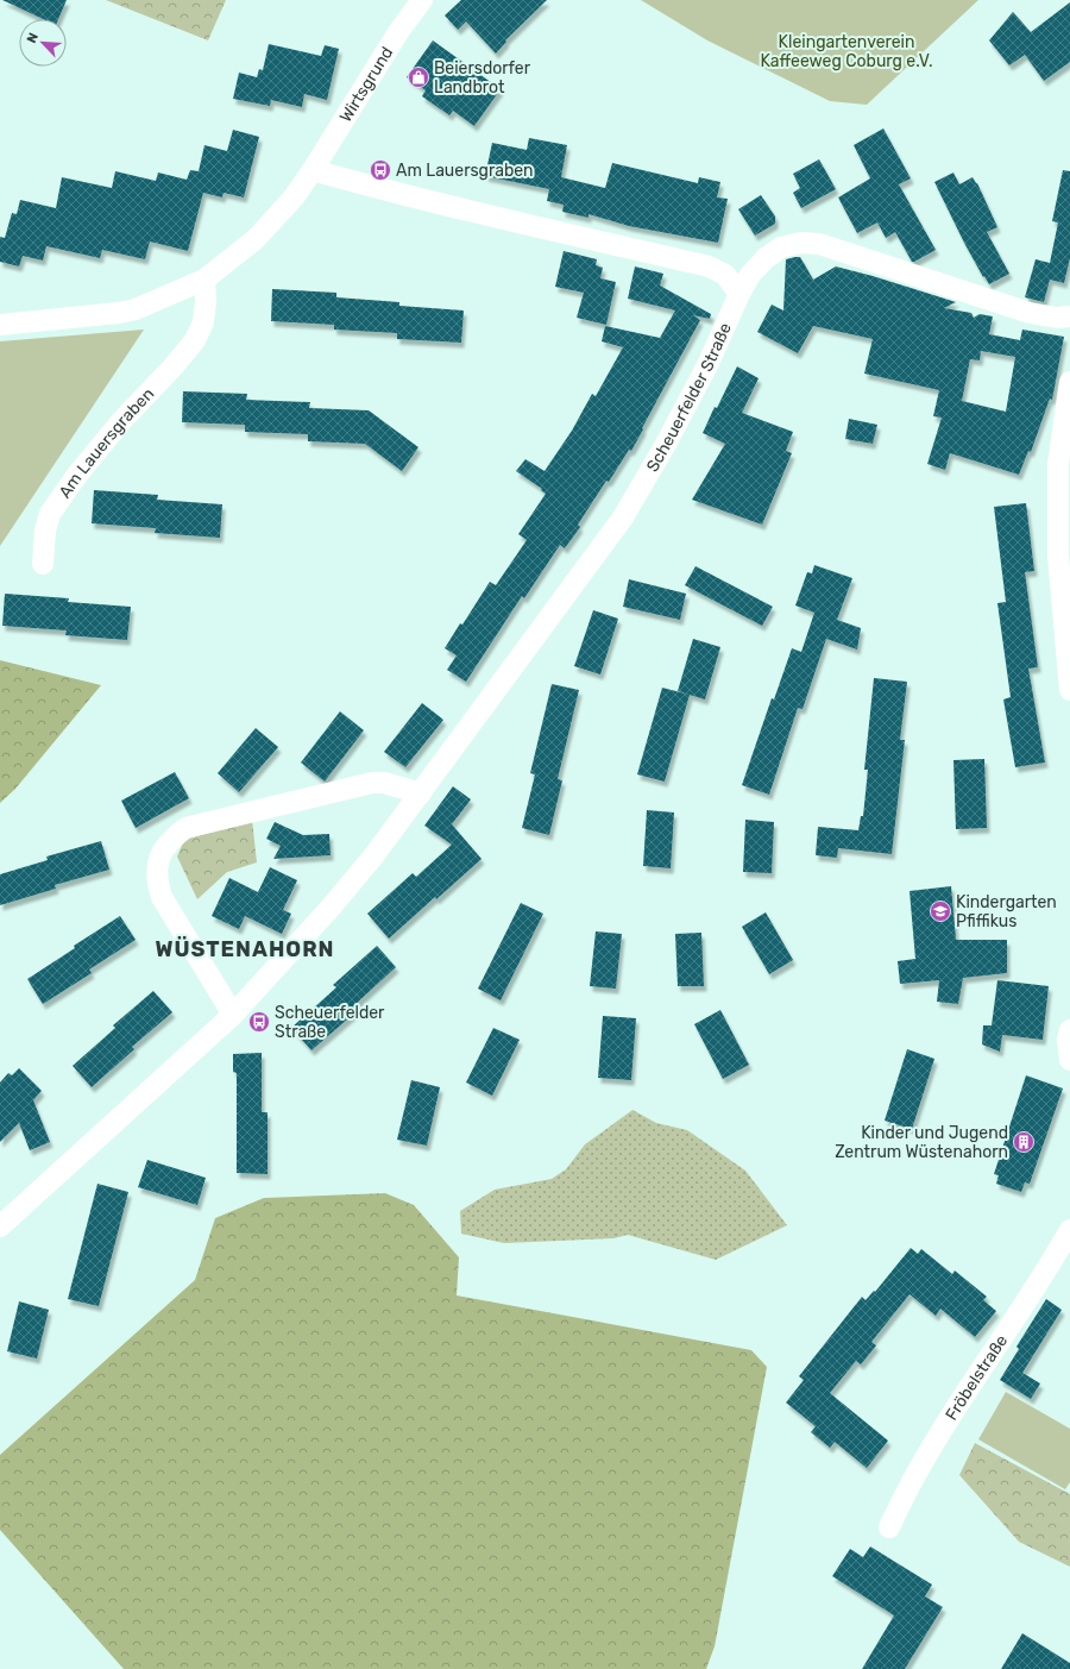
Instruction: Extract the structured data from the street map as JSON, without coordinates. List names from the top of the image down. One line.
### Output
{"streets":{"street":["Wirtsgrund","Scheuerfelder Straße","Am Lauersgraben","Fröbelstraße"]},"districts":["WÜSTENAHORN"],"parks":["Kleingartenverein Kaffeeweg Coburg e.V."],"places":{"shop":["Beiersdorfer Landbrot"],"bus stop":["Am Lauersgraben","Scheuerfelder Straße"],"school or university":["Kindergarten Pfiffikus"],"building":["Kinder und Jugend Zentrum Wüstenahorn"]},"north":"top left"}
